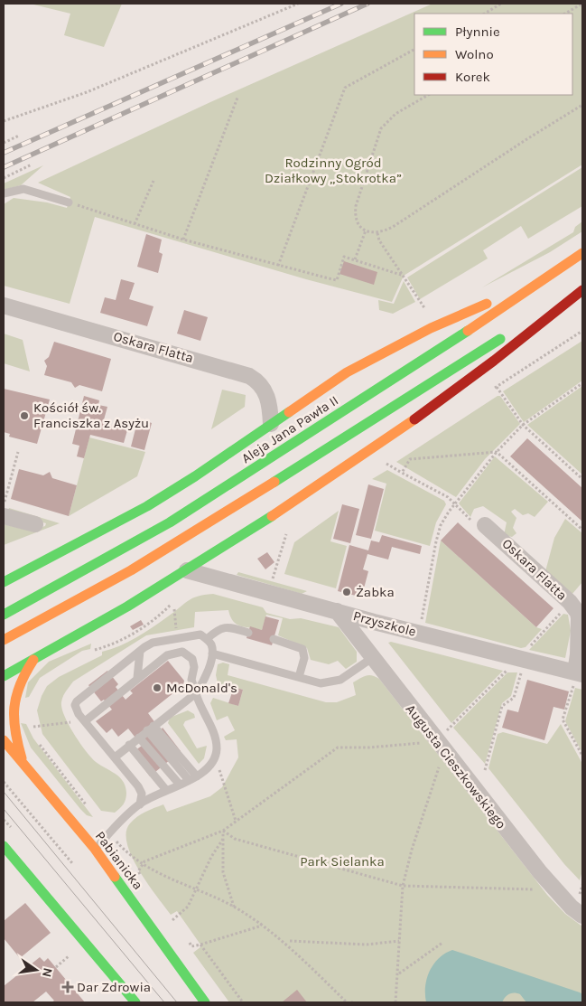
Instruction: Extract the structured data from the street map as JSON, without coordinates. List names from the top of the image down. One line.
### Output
{"streets":{"main road":["Aleja Jana Pawła II","Pabianicka"],"street":["Oskara Flatta","Przyszkole","Augusta Cieszkowskiego"]},"crossings":[["Oskara Flatta","Przyszkole"],["Przyszkole","Augusta Cieszkowskiego"]],"parks":["Rodzinny Ogród Działkowy „Stokrotka”","Park Sielanka"],"places":{"other":["Kościół św. Franciszka z Asyżu","Żabka","McDonald's"],"health":["Dar Zdrowia"]},"legend":["Płynnie","Wolno","Korek"],"north":"right"}
